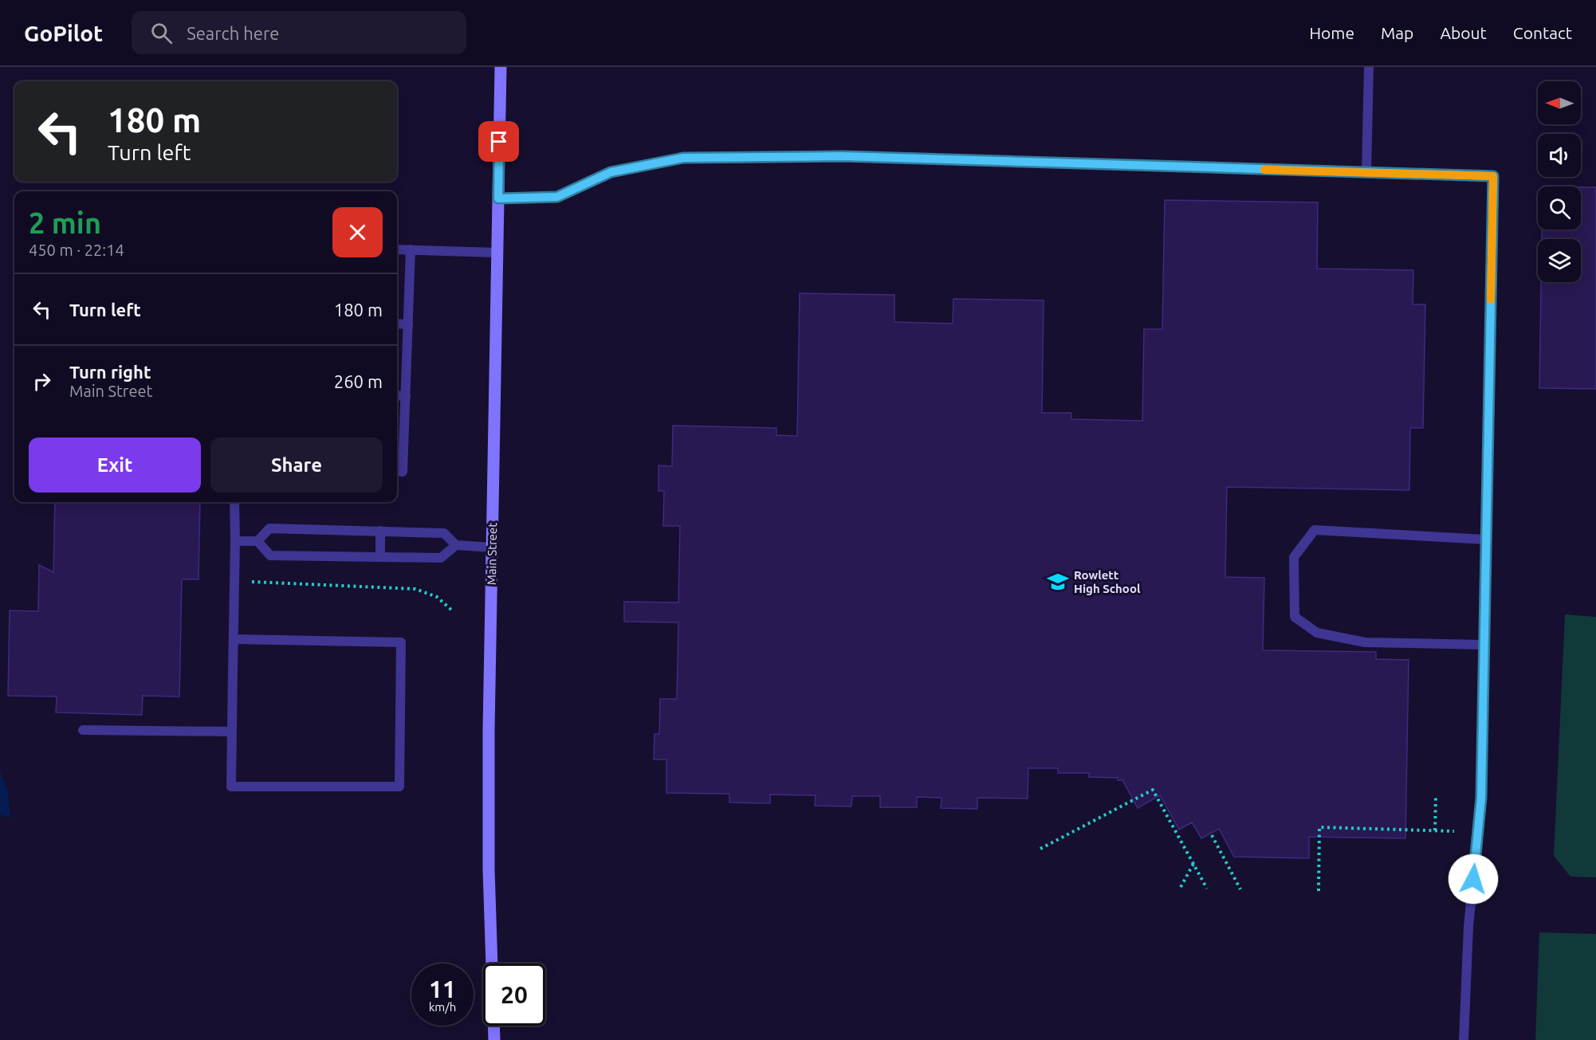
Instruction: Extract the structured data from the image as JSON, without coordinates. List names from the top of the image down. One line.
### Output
{"streets":{"street":["Main Street"]},"places":{"school or university":["Rowlett High School"]},"north":"left","page":{"header":"GoPilot","search":"Search here","nav":["Home","Map","About","Contact"],"turn":["180 m","Turn left"],"heading":["2 min","450 m · 22:14"],"list":[{"name":"Turn left","value":"180 m"},{"name":"Turn right","note":"Main Street","value":"260 m"}],"buttons":["Exit","Share"],"speed":"11 km/h","limit":"20"}}
